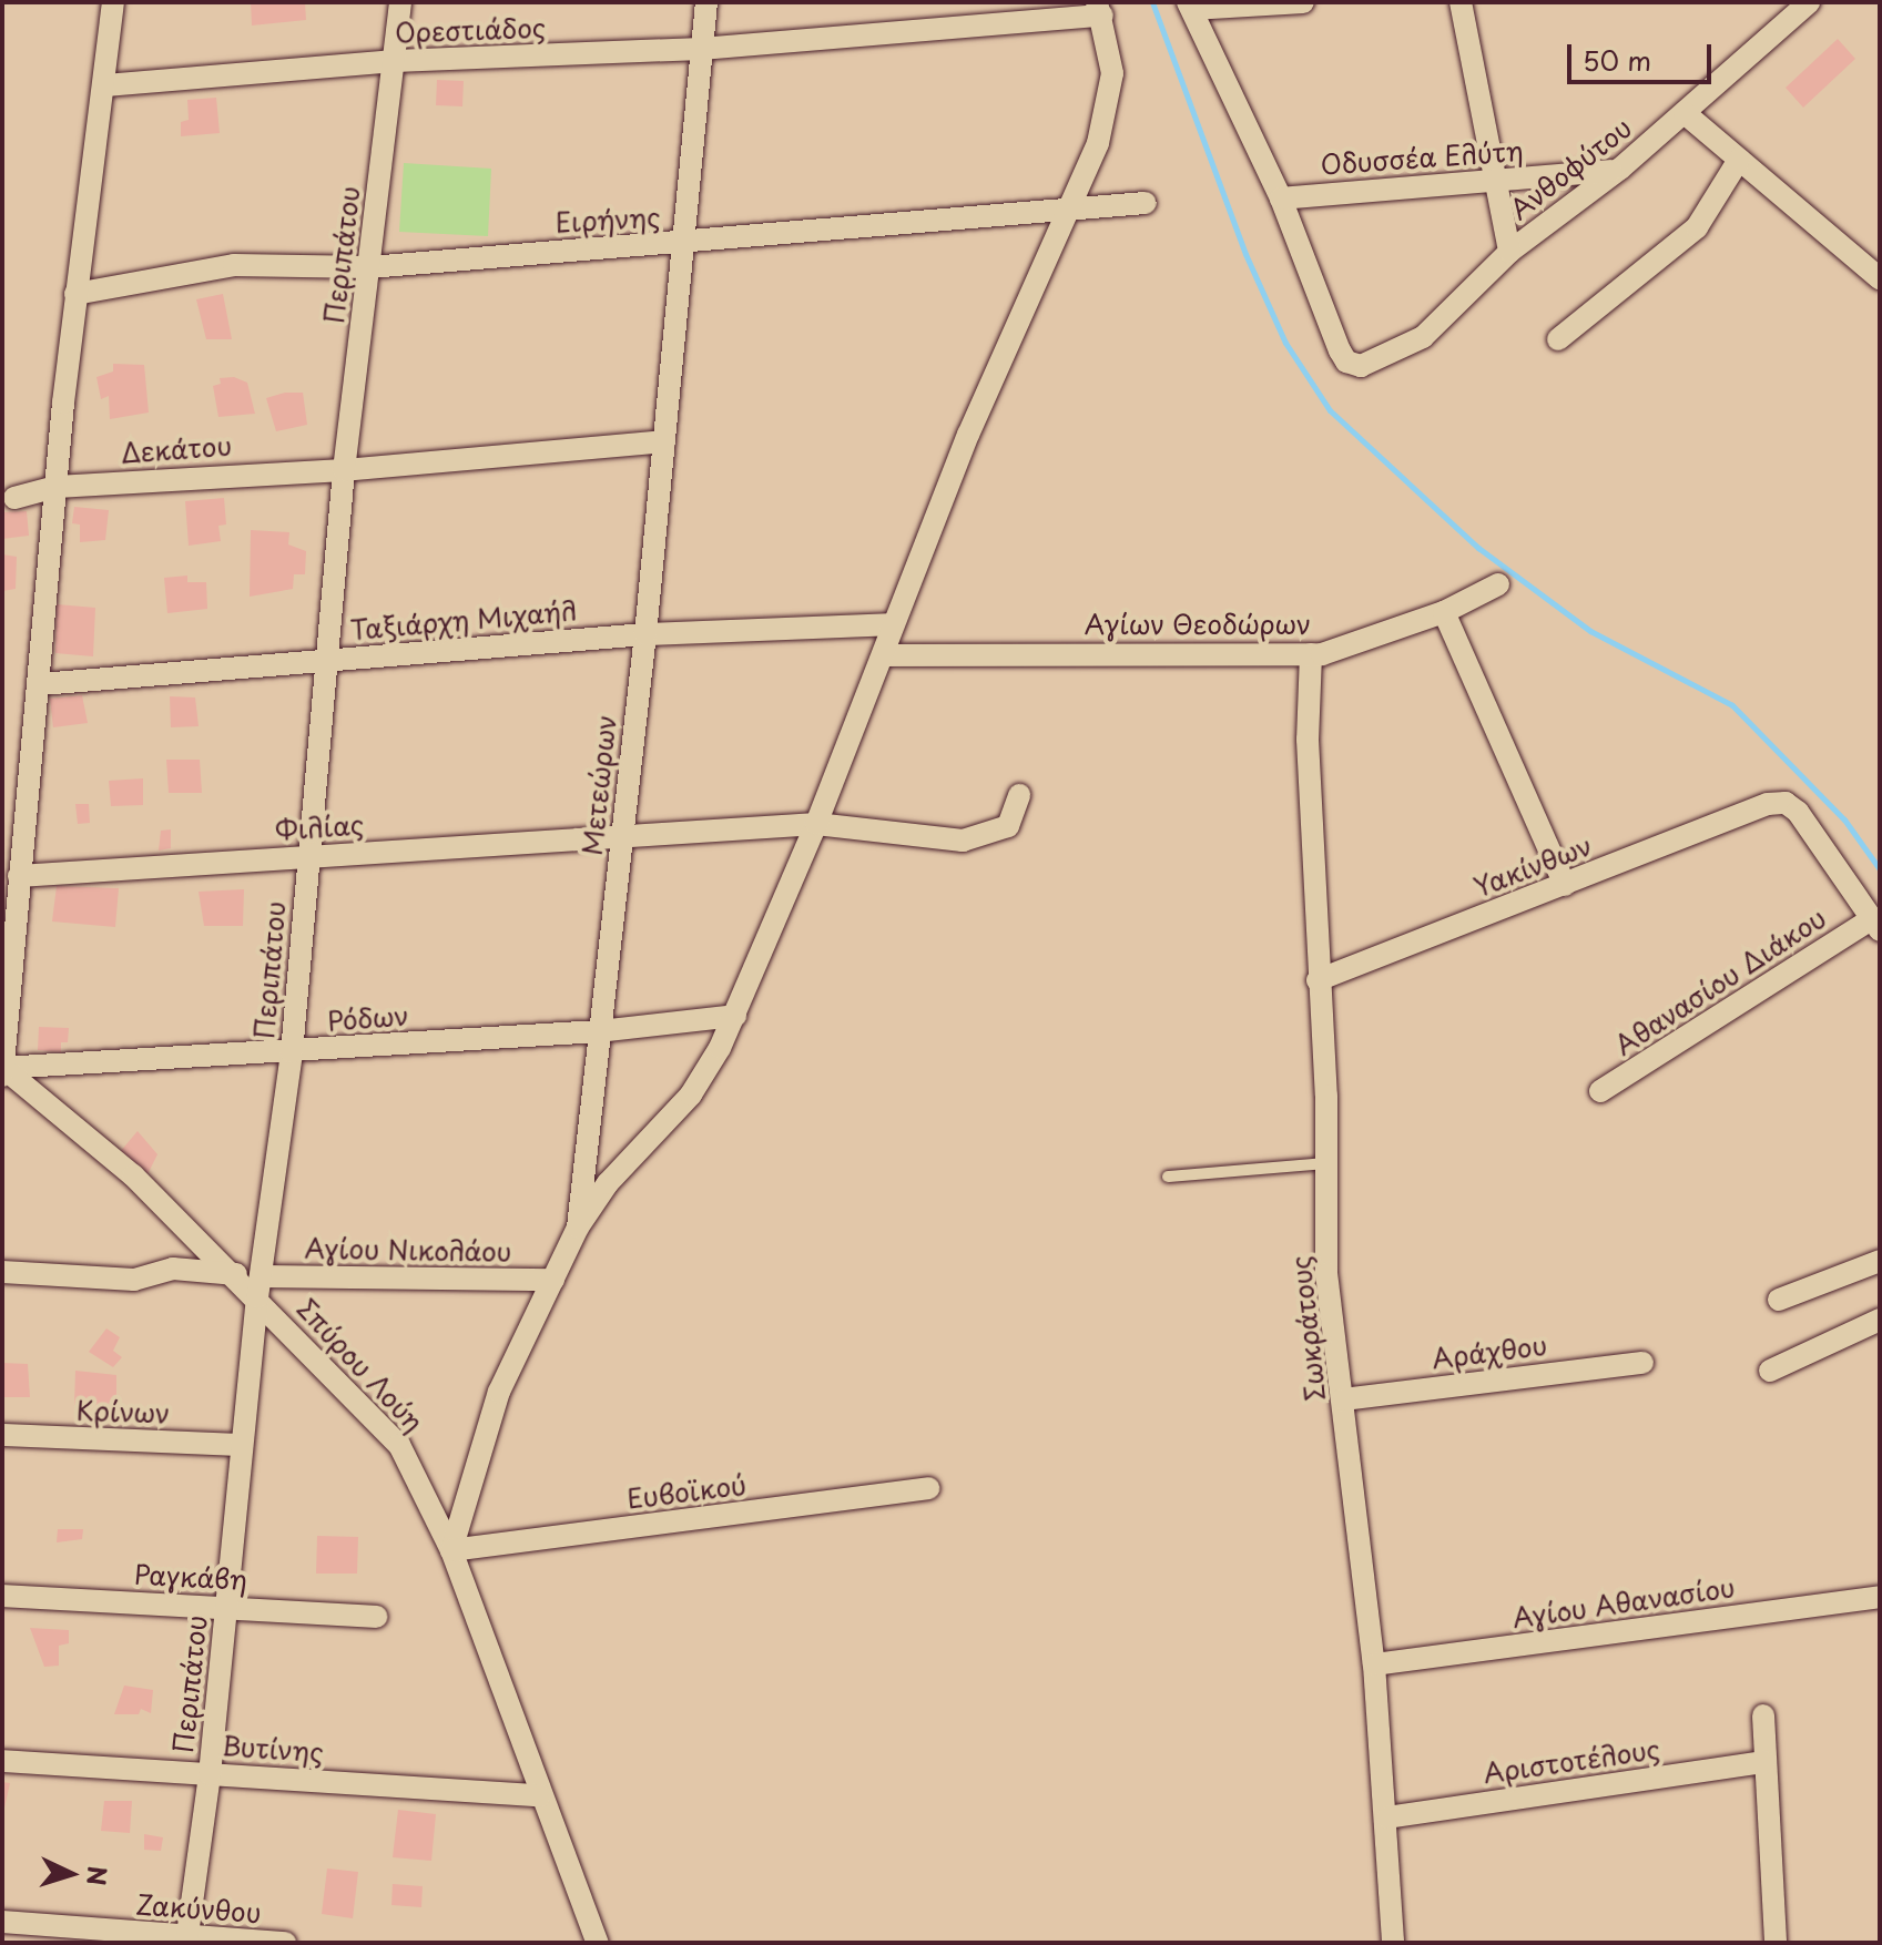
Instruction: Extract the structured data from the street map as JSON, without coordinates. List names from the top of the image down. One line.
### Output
{"streets":{"street":["Ορεστιάδος","Οδυσσέα Ελύτη","Ανθοφύτου","Ειρήνης","Περιπάτου","Δεκάτου","Ταξιάρχη Μιχαήλ","Αγίων Θεοδώρων","Μετεώρων","Φιλίας","Υακίνθων","Αθανασίου Διάκου","Ρόδων","Αγίου Νικολάου","Σωκράτους","Αράχθου","Σπύρου Λούη","Κρίνων","Ευβοϊκού","Ραγκάβη","Αγίου Αθανασίου","Βυτίνης","Αριστοτέλους","Ζακύνθου"]},"crossings":[["Ορεστιάδος","Περιπάτου"],["Ορεστιάδος","Μετεώρων"],["Οδυσσέα Ελύτη","Ανθοφύτου"],["Ειρήνης","Περιπάτου"],["Ειρήνης","Μετεώρων"],["Περιπάτου","Δεκάτου"],["Περιπάτου","Ταξιάρχη Μιχαήλ"],["Περιπάτου","Φιλίας"],["Περιπάτου","Ρόδων"],["Περιπάτου","Αγίου Νικολάου"],["Περιπάτου","Σπύρου Λούη"],["Περιπάτου","Κρίνων"],["Περιπάτου","Ραγκάβη"],["Περιπάτου","Βυτίνης"],["Περιπάτου","Ζακύνθου"],["Δεκάτου","Μετεώρων"],["Ταξιάρχη Μιχαήλ","Μετεώρων"],["Αγίων Θεοδώρων","Σωκράτους"],["Μετεώρων","Φιλίας"],["Μετεώρων","Ρόδων"],["Μετεώρων","Αγίου Νικολάου"],["Μετεώρων","Σπύρου Λούη"],["Μετεώρων","Ευβοϊκού"],["Υακίνθων","Αθανασίου Διάκου"],["Υακίνθων","Σωκράτους"],["Ρόδων","Σπύρου Λούη"],["Αγίου Νικολάου","Σπύρου Λούη"],["Σωκράτους","Αράχθου"],["Σωκράτους","Αγίου Αθανασίου"],["Σωκράτους","Αριστοτέλους"],["Σπύρου Λούη","Ευβοϊκού"],["Σπύρου Λούη","Βυτίνης"]],"scale_bar":"50 m","north":"right"}
